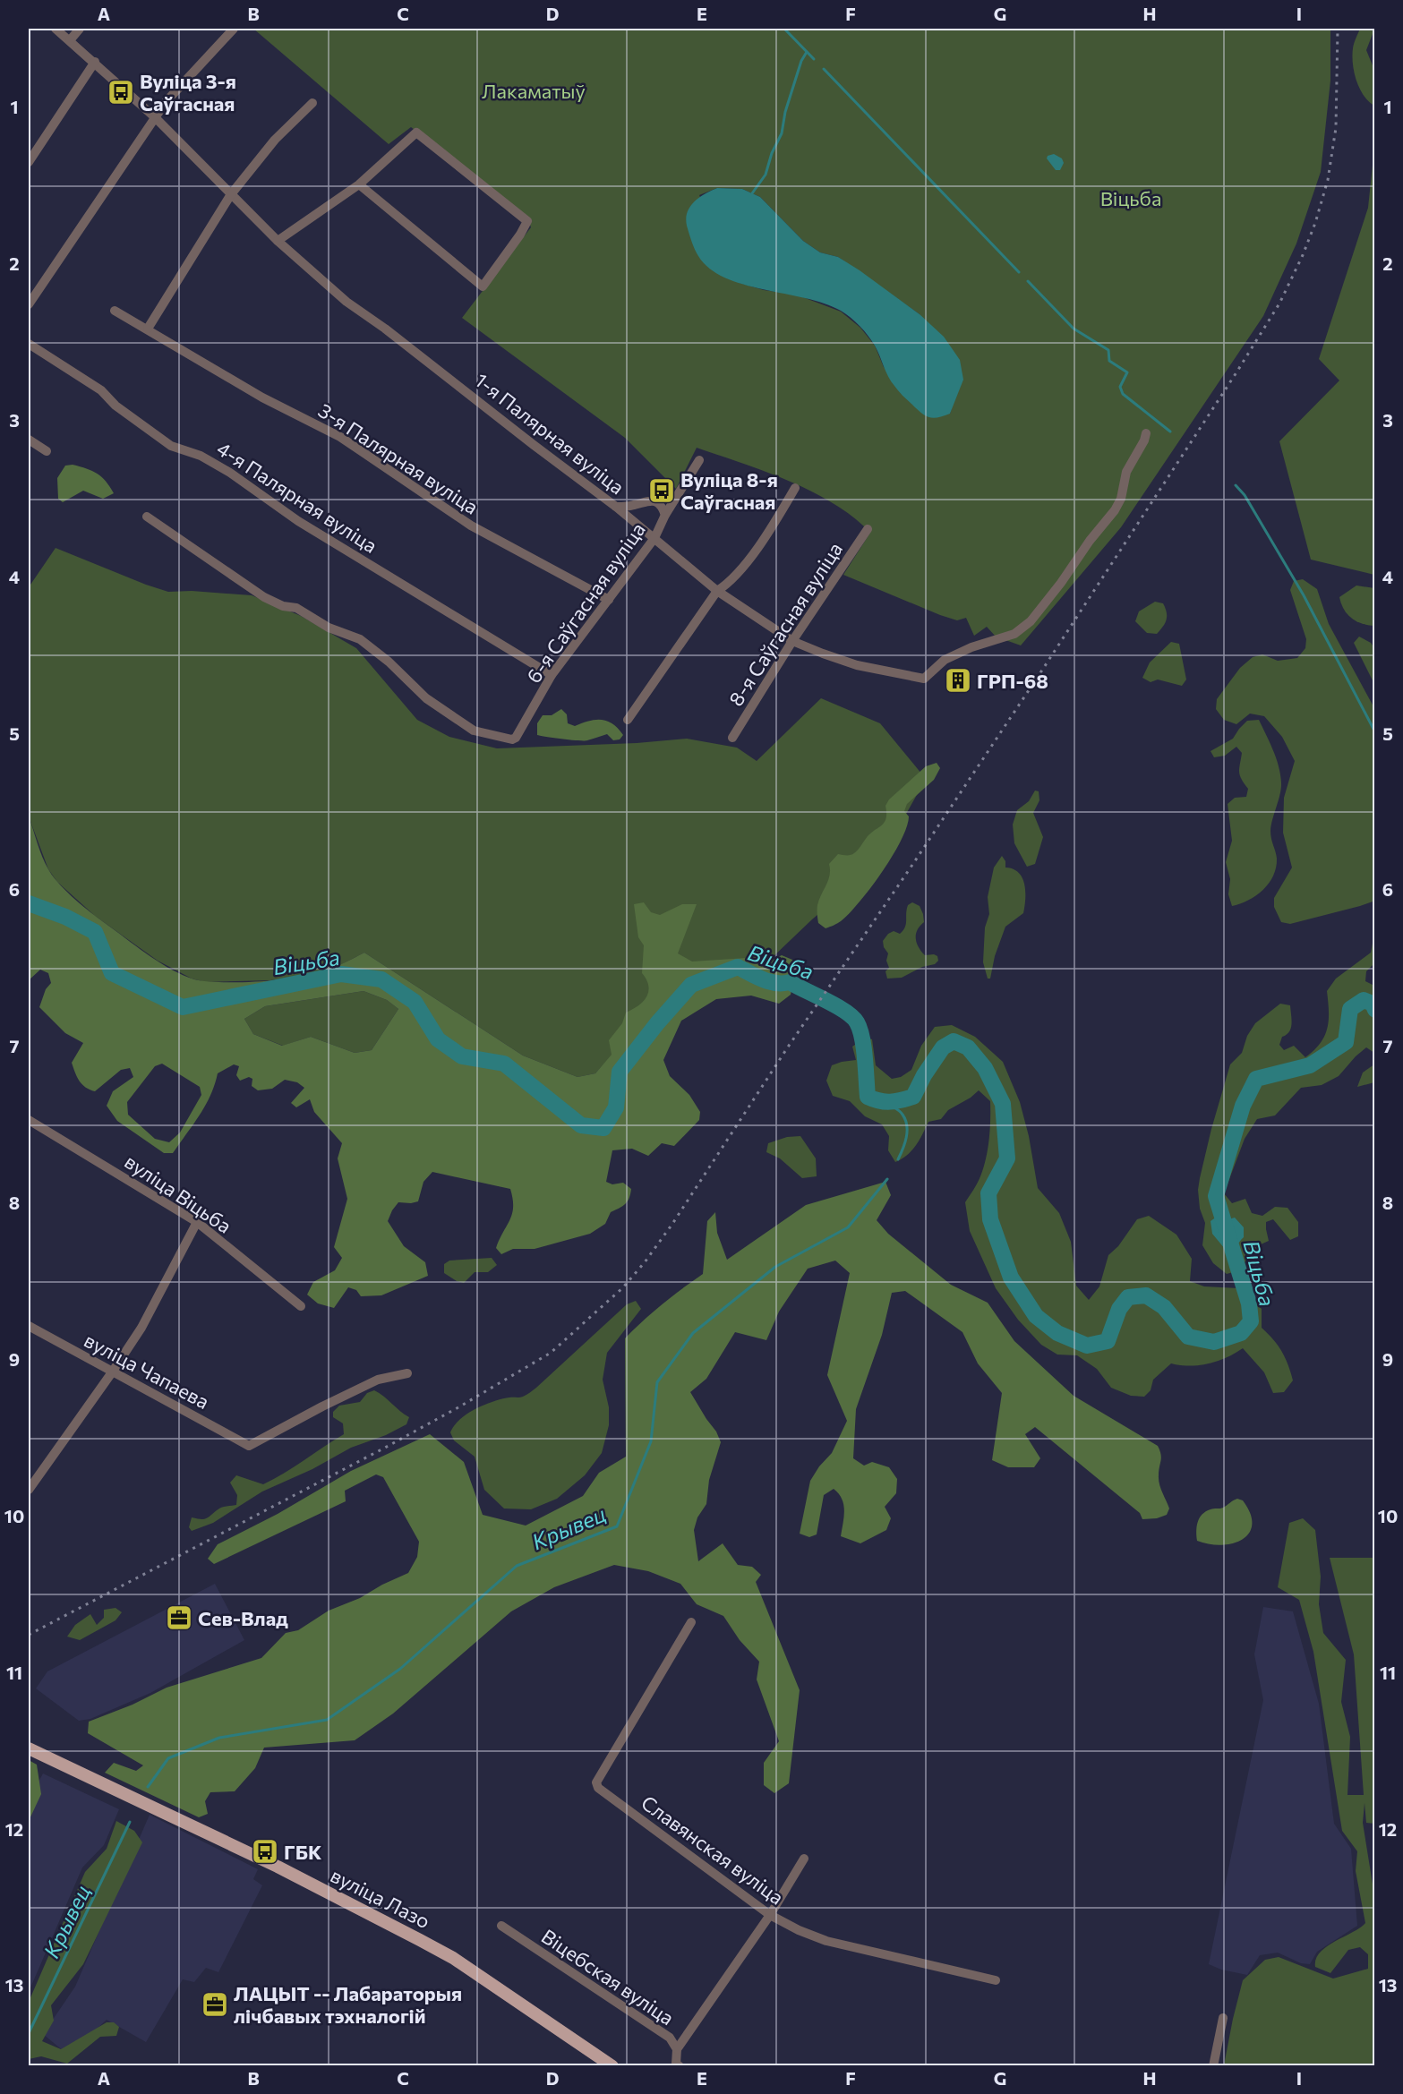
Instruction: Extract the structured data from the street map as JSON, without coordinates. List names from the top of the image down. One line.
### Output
{"streets":{"main road":["вуліца Лазо"],"street":["1-я Палярная вуліца","3-я Палярная вуліца","4-я Палярная вуліца","6-я Саўгасная вуліца","8-я Саўгасная вуліца","вуліца Віцьба","вуліца Чапаева","Славянская вуліца","Віцебская вуліца"]},"crossings":[["1-я Палярная вуліца","6-я Саўгасная вуліца"],["1-я Палярная вуліца","8-я Саўгасная вуліца"],["3-я Палярная вуліца","6-я Саўгасная вуліца"],["4-я Палярная вуліца","6-я Саўгасная вуліца"]],"water":["Віцьба","Крывец"],"parks":["Лакаматыў","Віцьба"],"places":{"bus stop":["Вуліца 3-я Саўгасная","Вуліца 8-я Саўгасная","ГБК"],"building":["ГРП-68"],"office":["Сев-Влад","ЛАЦЫТ -- Лабараторыя лічбавых тэхналогій"]},"grid":{"columns":["A","B","C","D","E","F","G","H","I"],"rows":["1","2","3","4","5","6","7","8","9","10","11","12","13"]}}
